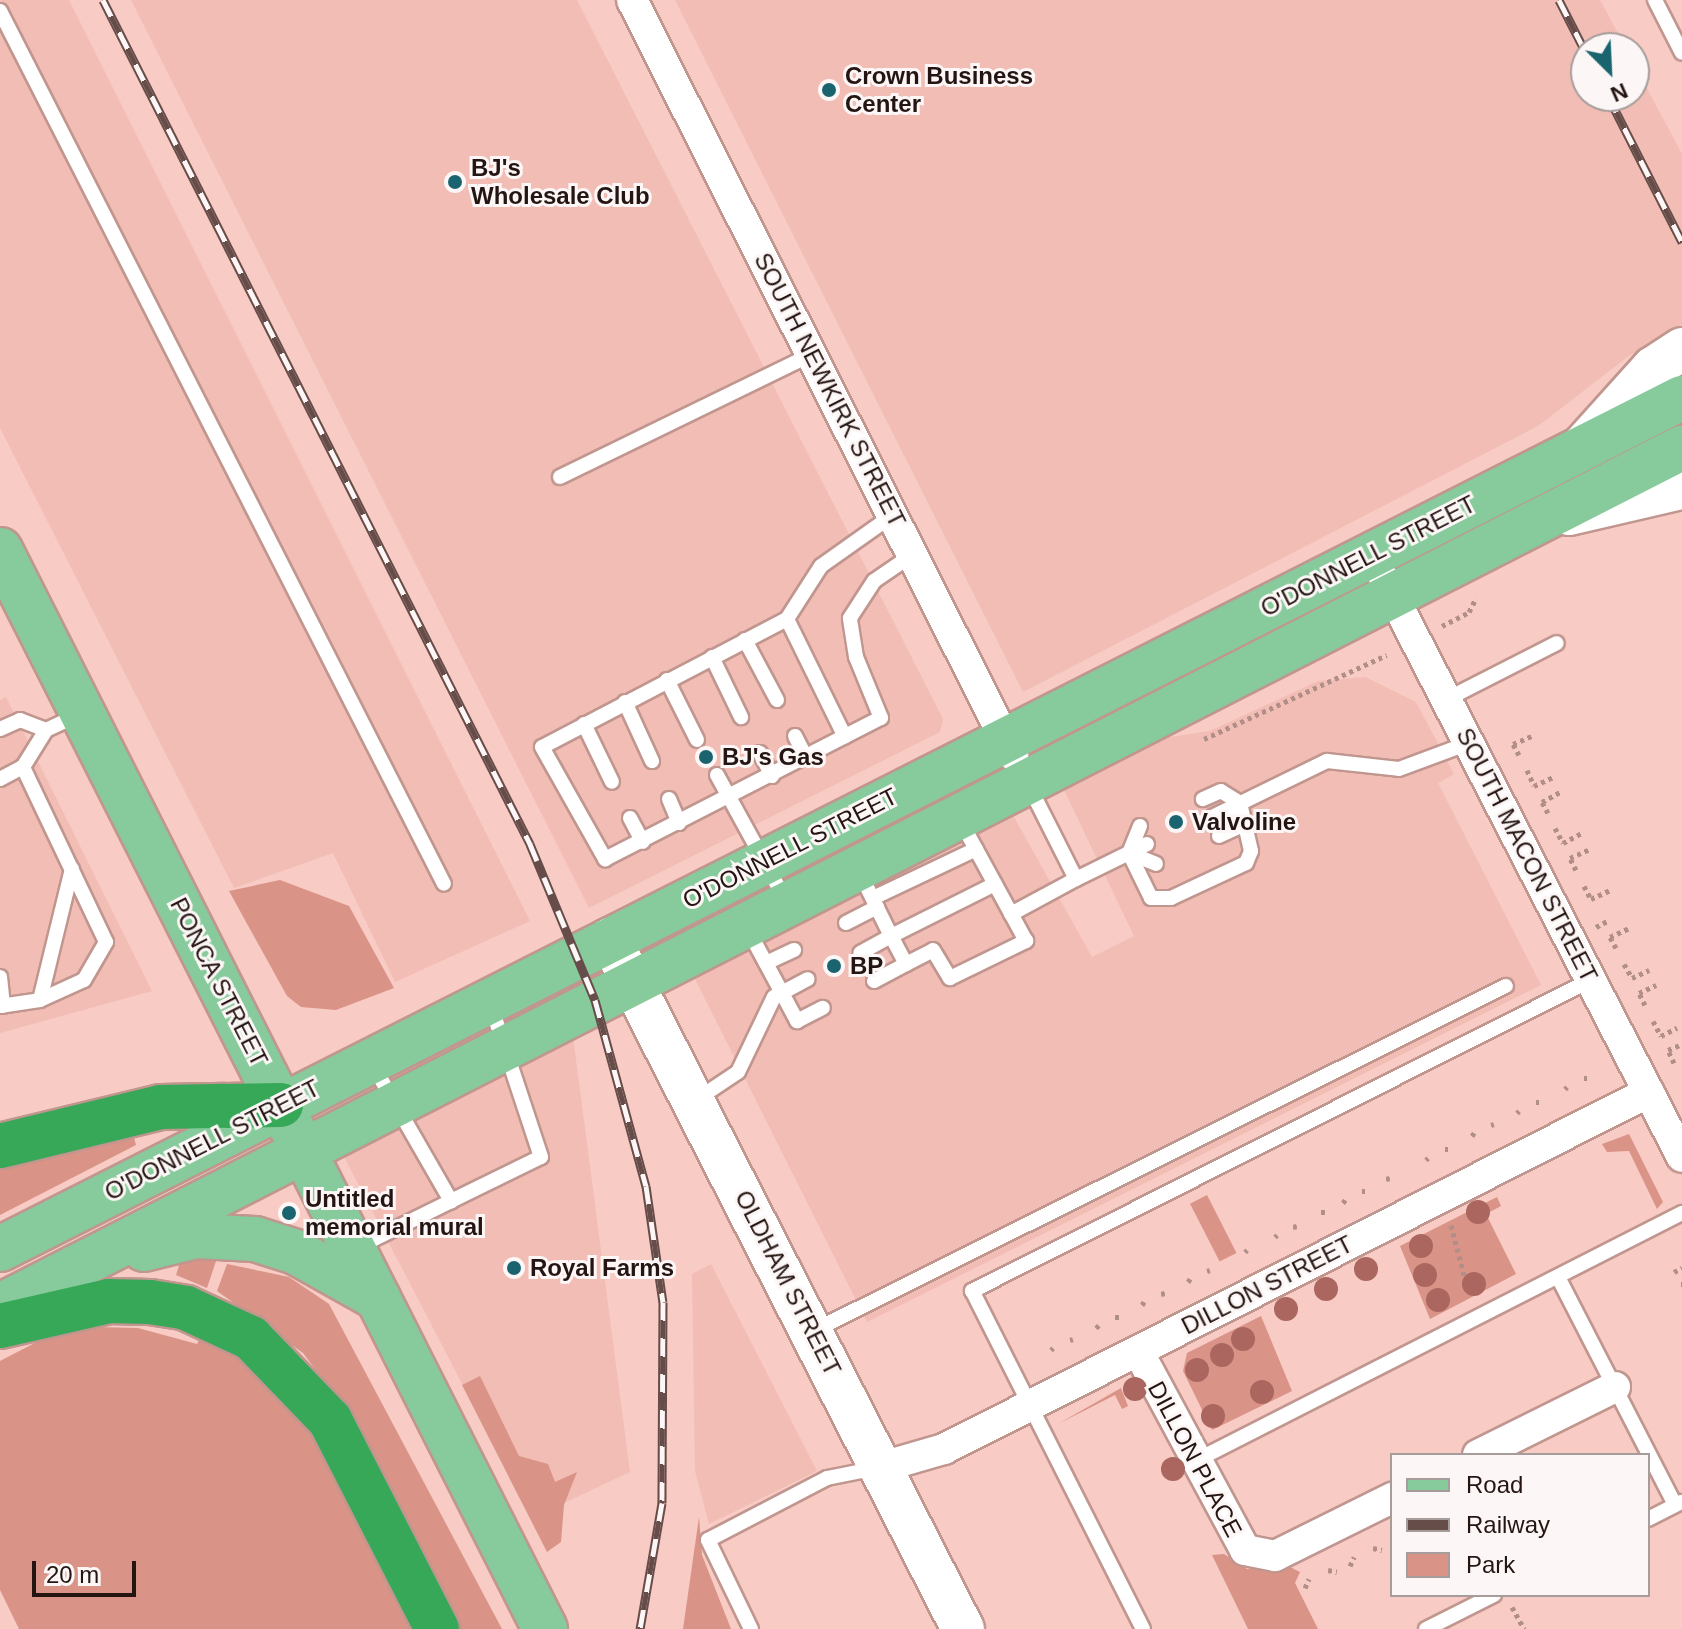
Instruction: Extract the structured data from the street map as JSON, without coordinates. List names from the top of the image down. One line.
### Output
{"streets":{"main road":["O'DONNELL STREET","PONCA STREET"],"street":["SOUTH NEWKIRK STREET","SOUTH MACON STREET","OLDHAM STREET","DILLON STREET","DILLON PLACE"]},"crossings":[["SOUTH NEWKIRK STREET","O'DONNELL STREET"],["O'DONNELL STREET","SOUTH MACON STREET"],["O'DONNELL STREET","PONCA STREET"],["O'DONNELL STREET","OLDHAM STREET"],["SOUTH MACON STREET","DILLON STREET"],["OLDHAM STREET","DILLON STREET"],["DILLON STREET","DILLON PLACE"]],"places":["Crown Business Center","BJ's Wholesale Club","BJ's Gas","Valvoline","BP","Untitled memorial mural","Royal Farms"],"legend":["Road","Railway","Park"],"scale_bar":"20 m","north":"bottom right"}
